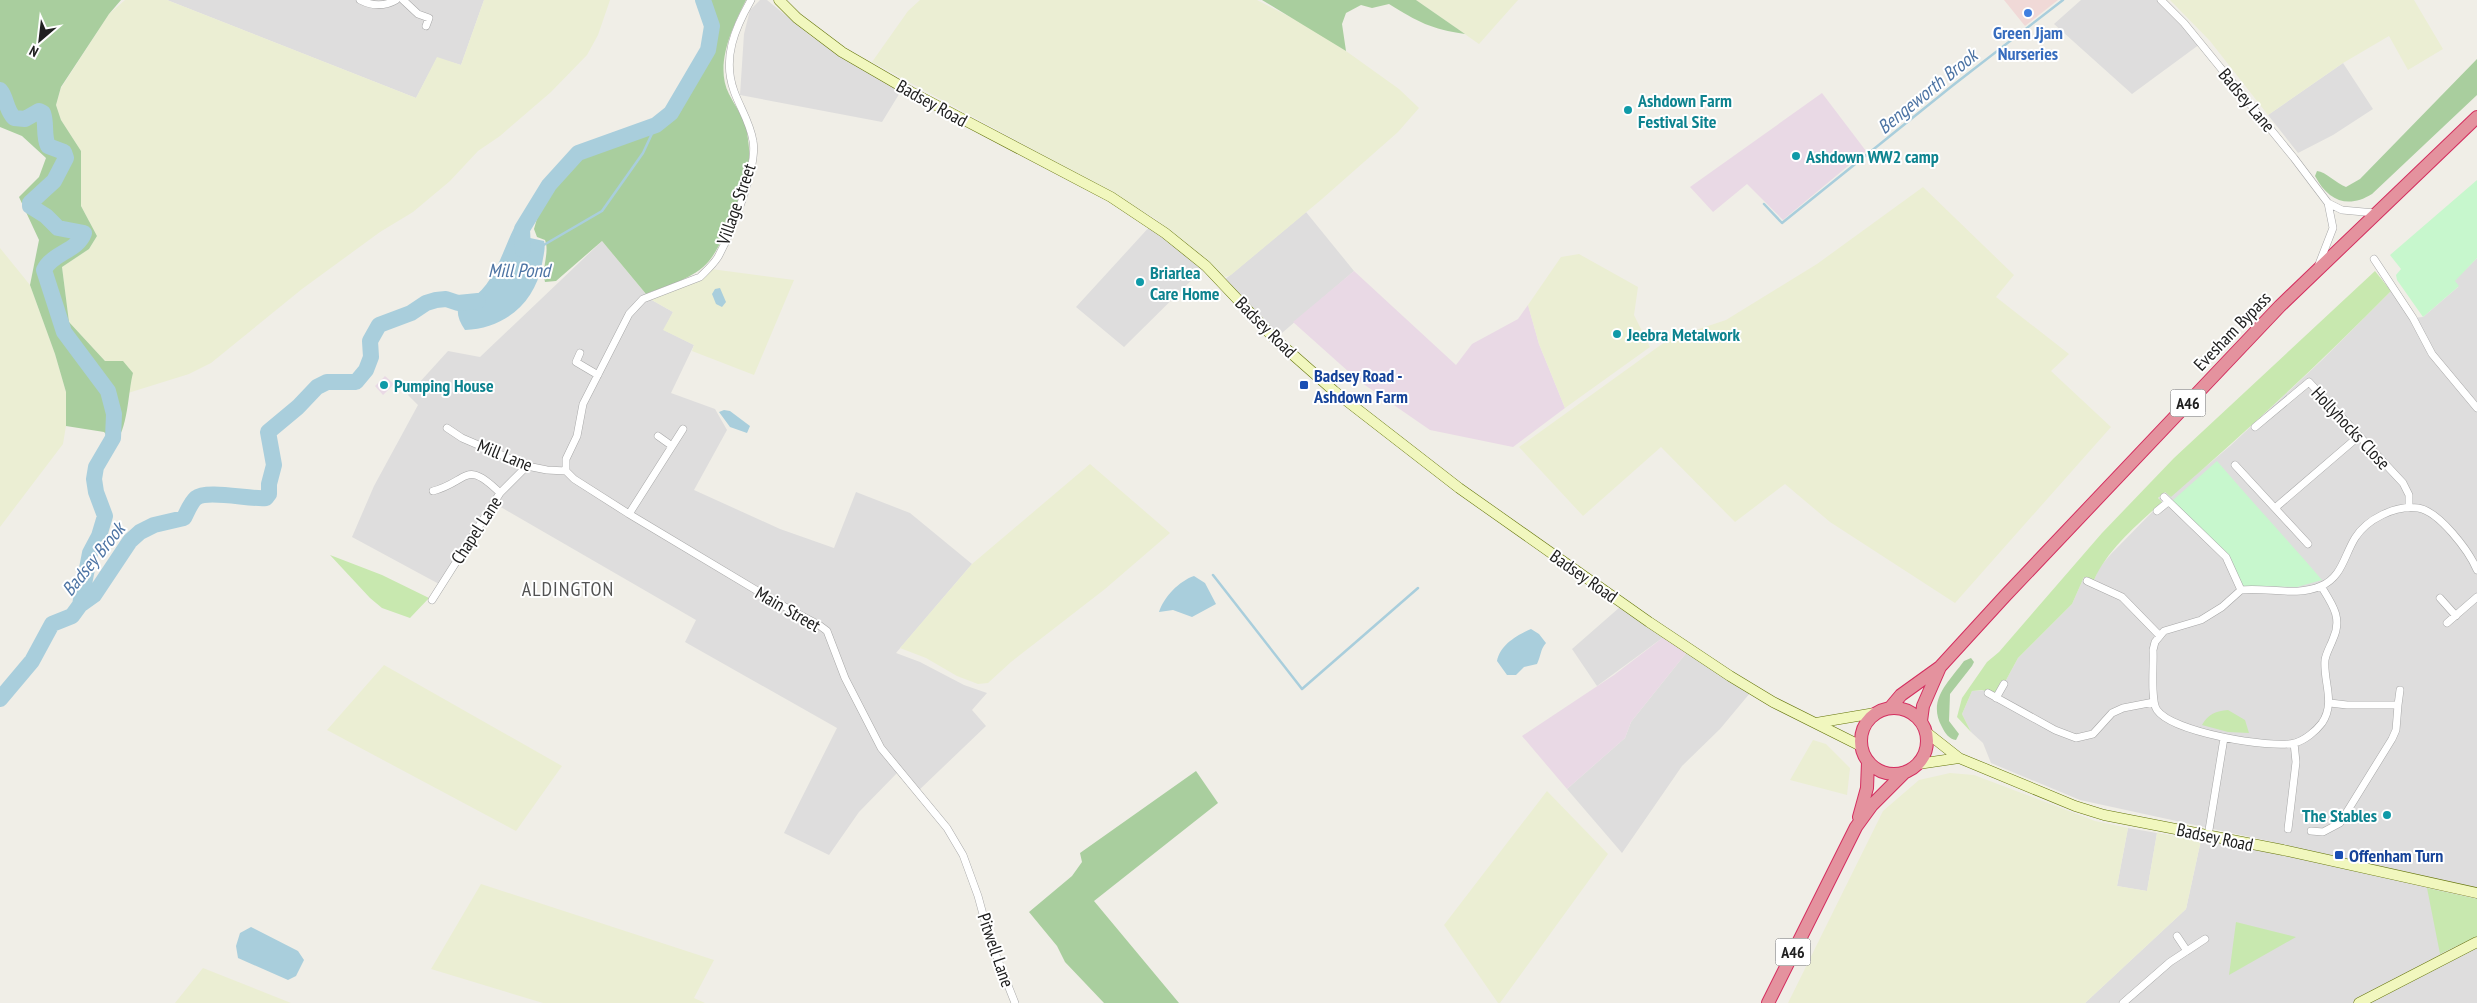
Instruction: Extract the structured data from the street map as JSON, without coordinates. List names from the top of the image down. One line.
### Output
{"streets":{"highway":["Evesham Bypass","A46"],"main road":["Badsey Road"],"street":["Badsey Lane","Village Street","Hollyhocks Close","Mill Lane","Chapel Lane","Main Street","Pitwell Lane"]},"crossings":[["Badsey Lane","Evesham Bypass"],["Badsey Road","Evesham Bypass"],["Badsey Road","A46"],["Village Street","Mill Lane"],["Village Street","Main Street"],["Evesham Bypass","A46"],["Mill Lane","Chapel Lane"],["Mill Lane","Main Street"],["Main Street","Pitwell Lane"]],"districts":["ALDINGTON"],"water":["Bengeworth Brook","Mill Pond","Badsey Brook"],"places":{"other":["Green Jjam Nurseries","Ashdown Farm Festival Site","Ashdown WW2 camp","Briarlea Care Home","Jeebra Metalwork","Pumping House","The Stables"],"transit":["Badsey Road - Ashdown Farm","Offenham Turn"]},"north":"bottom left"}
